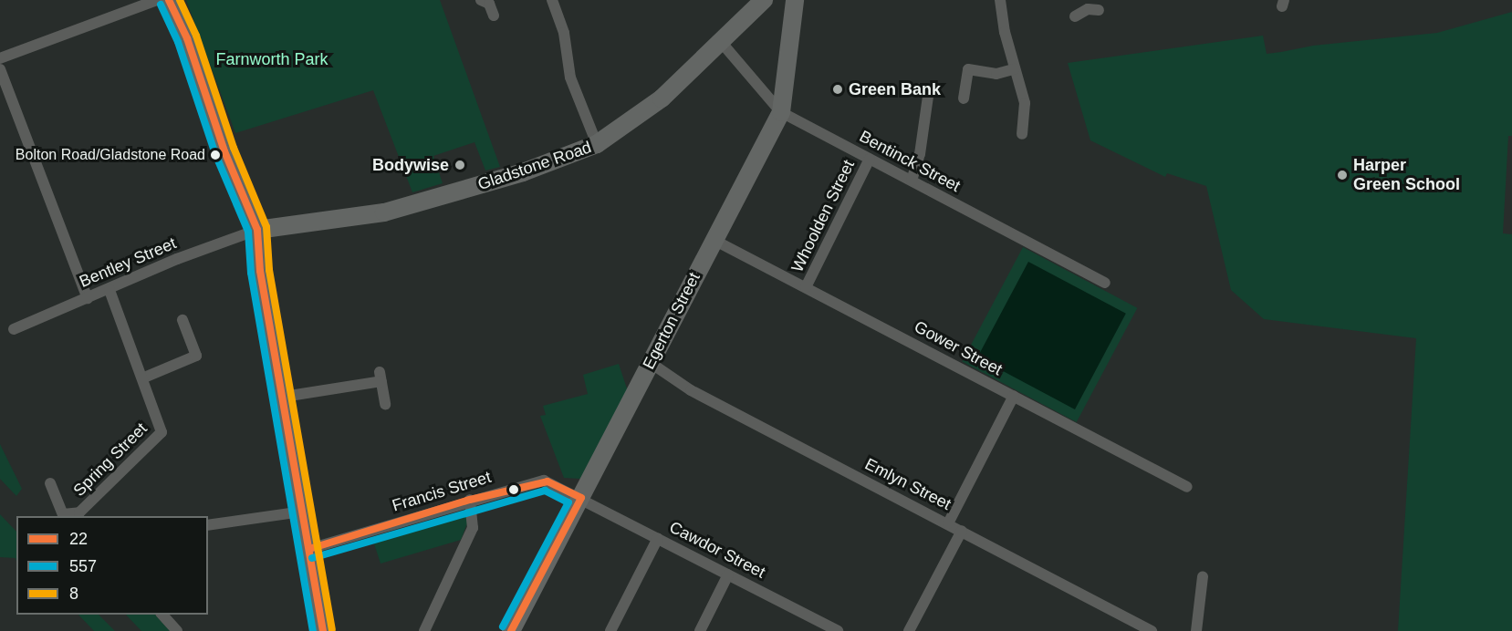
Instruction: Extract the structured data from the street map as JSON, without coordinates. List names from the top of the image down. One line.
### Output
{"streets":{"main road":["Gladstone Road","Egerton Street"],"street":["Bentinck Street","Whoolden Street","Bentley Street","Gower Street","Spring Street","Emlyn Street","Francis Street","Cawdor Street"]},"crossings":[["Bentinck Street","Gladstone Road"],["Bentinck Street","Whoolden Street"],["Bentinck Street","Egerton Street"],["Gladstone Road","Bentley Street"],["Whoolden Street","Gower Street"],["Bentley Street","Spring Street"],["Egerton Street","Gower Street"],["Egerton Street","Emlyn Street"],["Egerton Street","Francis Street"],["Egerton Street","Cawdor Street"],["Francis Street","Cawdor Street"]],"parks":["Farnworth Park"],"places":["Green Bank","Bolton Road/Gladstone Road","Bodywise","Harper Green School"],"lines":["transit line 22","transit line 8","transit line 557"],"legend":["22","557","8"]}
